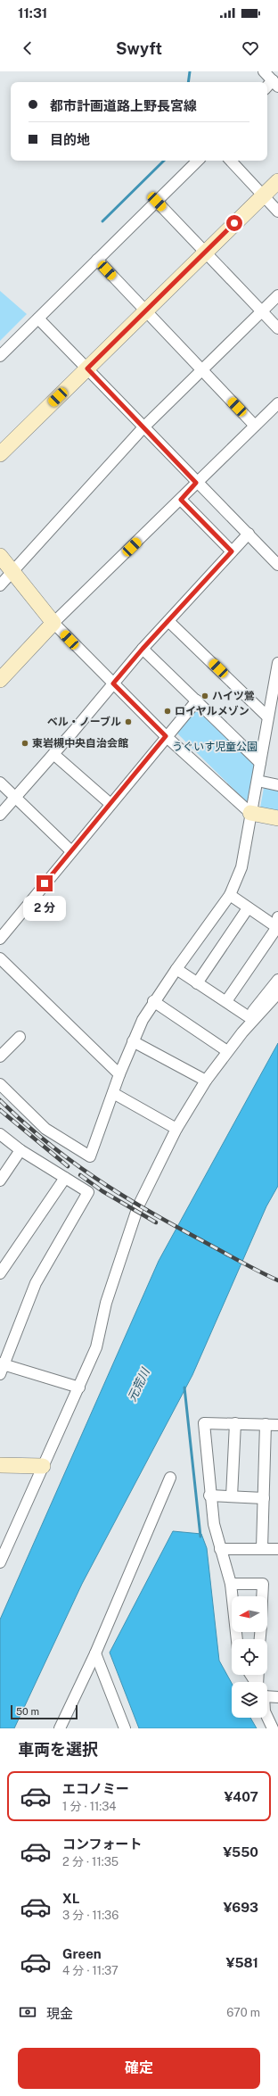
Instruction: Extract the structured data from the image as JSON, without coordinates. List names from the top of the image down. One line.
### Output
{"water":["元荒川"],"parks":["うぐいす児童公園"],"places":["ハイツ鶯","ロイヤルメゾン","ベル・ノーブル","東岩槻中央自治会館"],"scale_bar":"50 m","north":"left","page":{"status":"11:31","header":"Swyft","banner":["都市計画道路上野長宮線","目的地"],"bubble":"2 分","scale":"50 m","heading":"車両を選択","list":[{"name":"エコノミー","note":"1 分 · 11:34","value":"¥407"},{"name":"コンフォート","note":"2 分 · 11:35","value":"¥550"},{"name":"XL","note":"3 分 · 11:36","value":"¥693"},{"name":"Green","note":"4 分 · 11:37","value":"¥581"}],"pay":["現金","670 m"],"buttons":"確定"}}
